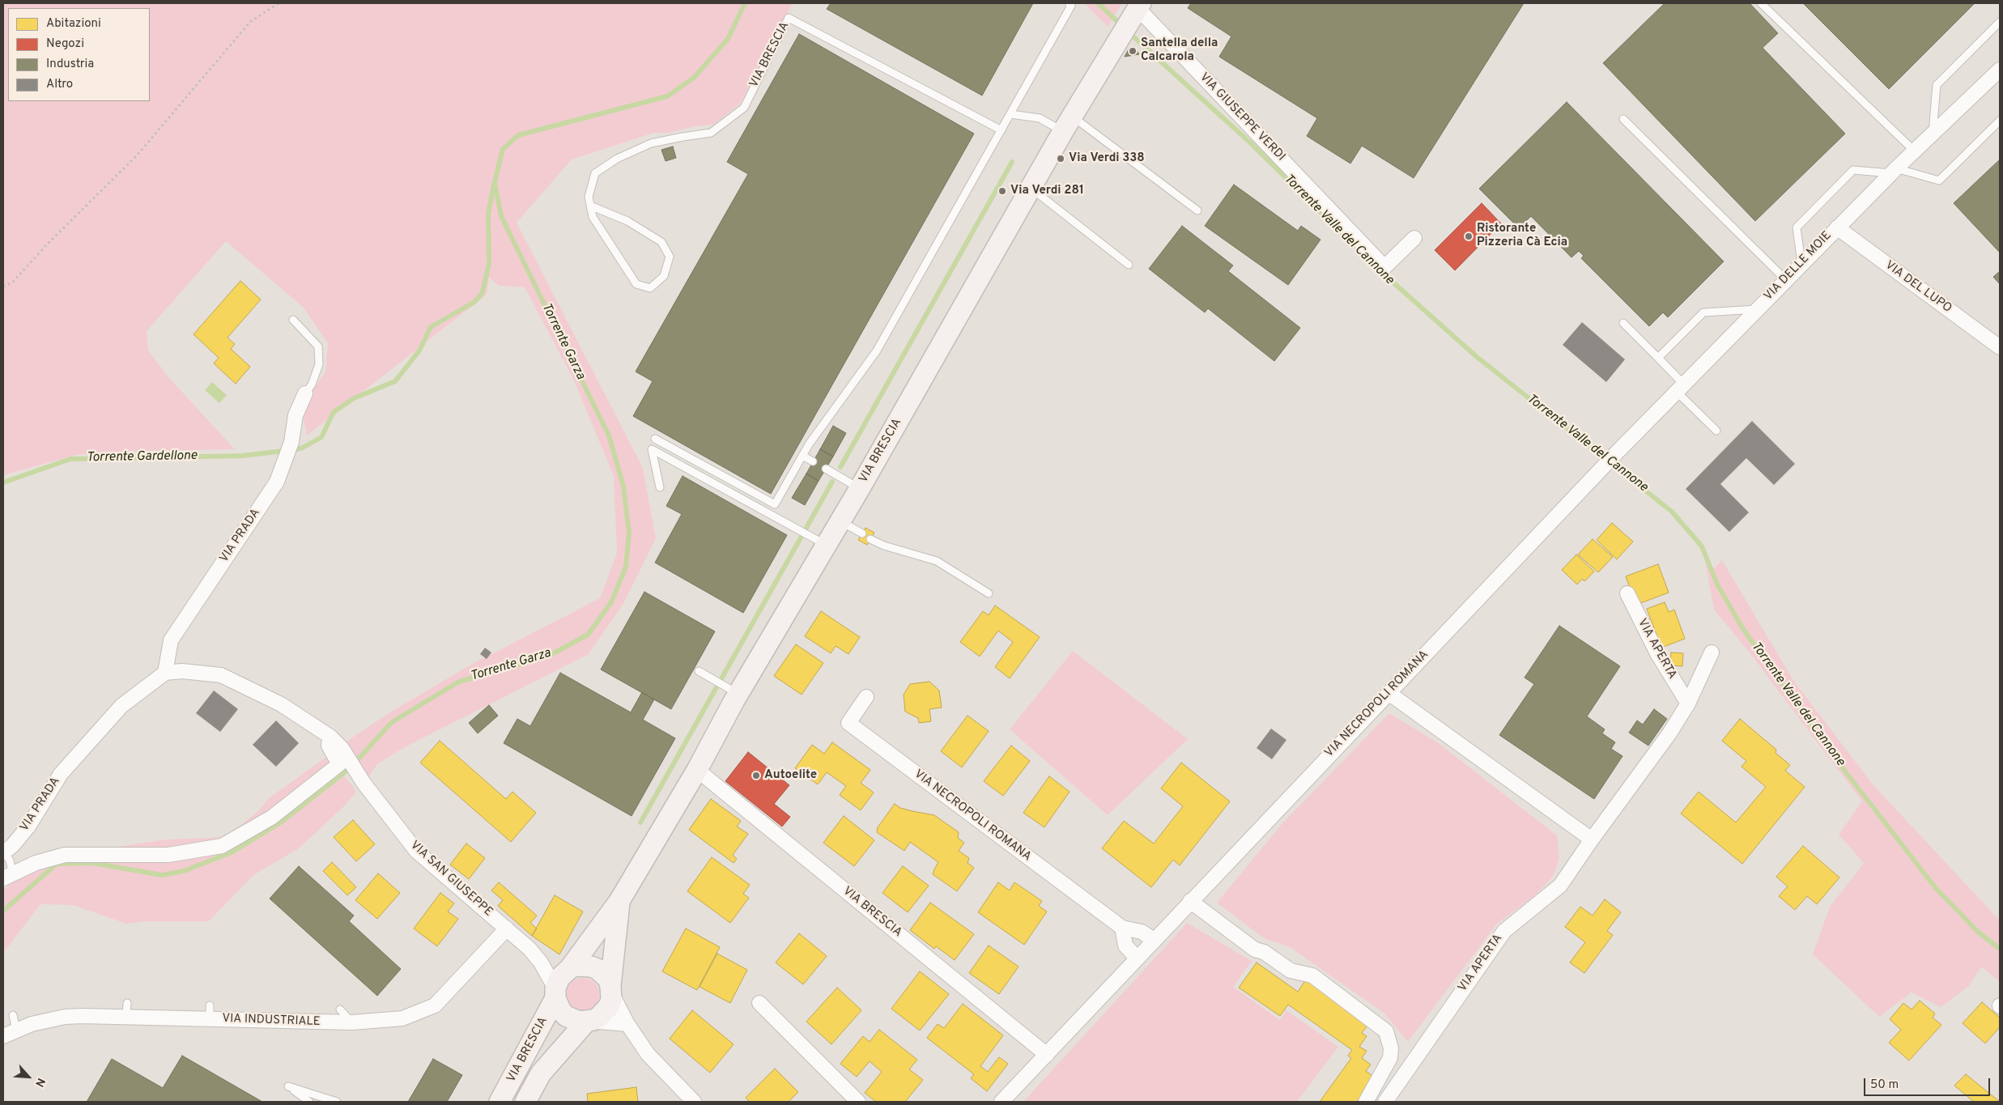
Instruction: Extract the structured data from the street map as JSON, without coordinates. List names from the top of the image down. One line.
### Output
{"streets":{"main road":["VIA BRESCIA","VIA GIUSEPPE VERDI"],"street":["VIA DELLE MOIE","VIA DEL LUPO","VIA PRADA","VIA APERTA","VIA NECROPOLI ROMANA","VIA SAN GIUSEPPE","VIA INDUSTRIALE"]},"crossings":[["VIA BRESCIA","VIA GIUSEPPE VERDI"],["VIA BRESCIA","VIA NECROPOLI ROMANA"],["VIA BRESCIA","VIA SAN GIUSEPPE"],["VIA DELLE MOIE","VIA DEL LUPO"],["VIA DELLE MOIE","VIA NECROPOLI ROMANA"],["VIA SAN GIUSEPPE","VIA INDUSTRIALE"]],"water":["Torrente Valle del Cannone","Torrente Garza","Torrente Gardellone"],"places":["Santella della Calcarola","Via Verdi 338","Via Verdi 281","Ristorante Pizzeria Cà Ecia","Autoelite"],"legend":["Abitazioni","Negozi","Industria","Altro"],"scale_bar":"50 m","north":"bottom right"}
